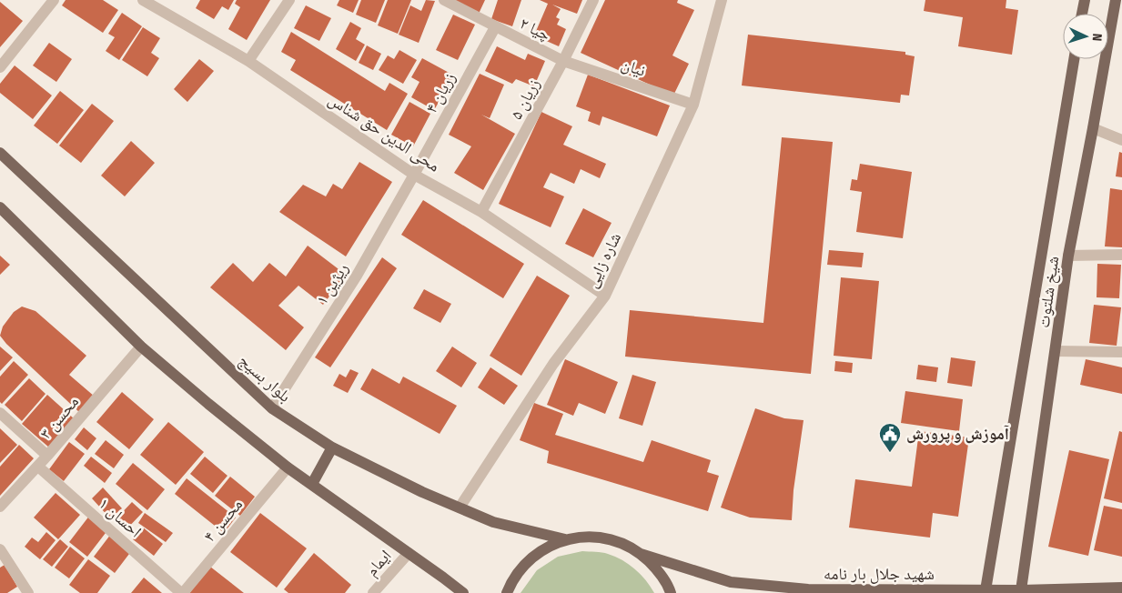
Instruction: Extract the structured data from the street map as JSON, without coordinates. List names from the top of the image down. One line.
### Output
{"streets":{"main road":["شیخ شلتوت","بلوار بسیج","شهید جلال بار نامه"],"street":["چیا ۲","نیان","زریان ۴","زریان ۵","محی الدین حق شناس","شاره زایی","ریژین ۱","محسن ۳","احسان ۱","محسن ۴","ایمام"]},"crossings":[["چیا ۲","نیان"],["چیا ۲","زریان ۴"],["چیا ۲","زریان ۵"],["نیان","زریان ۵"],["نیان","شاره زایی"],["زریان ۴","محی الدین حق شناس"],["زریان ۴","ریژین ۱"],["زریان ۵","محی الدین حق شناس"],["محی الدین حق شناس","شاره زایی"],["محی الدین حق شناس","ریژین ۱"],["شاره زایی","بلوار بسیج"],["ریژین ۱","بلوار بسیج"],["شیخ شلتوت","شهید جلال بار نامه"],["محسن ۳","احسان ۱"],["احسان ۱","محسن ۴"]],"places":{"public building":["آموزش و پرورش"]},"north":"right"}
